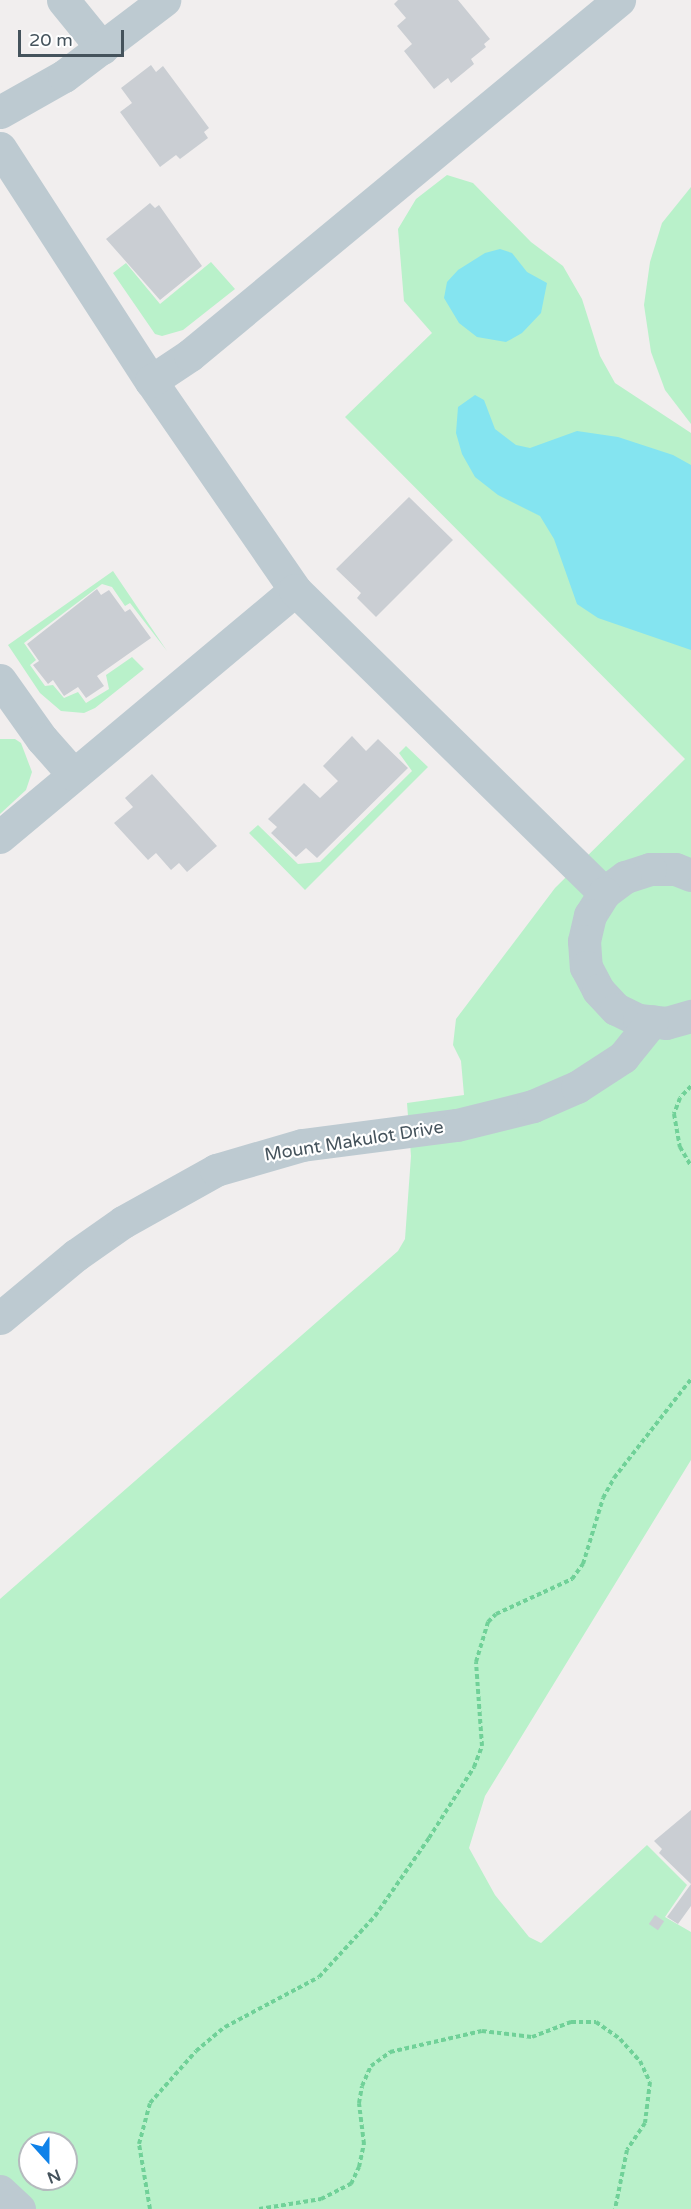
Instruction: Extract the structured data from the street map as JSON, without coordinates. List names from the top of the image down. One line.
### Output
{"streets":{"street":["Mount Makulot Drive"]},"scale_bar":"20 m","north":"bottom"}
